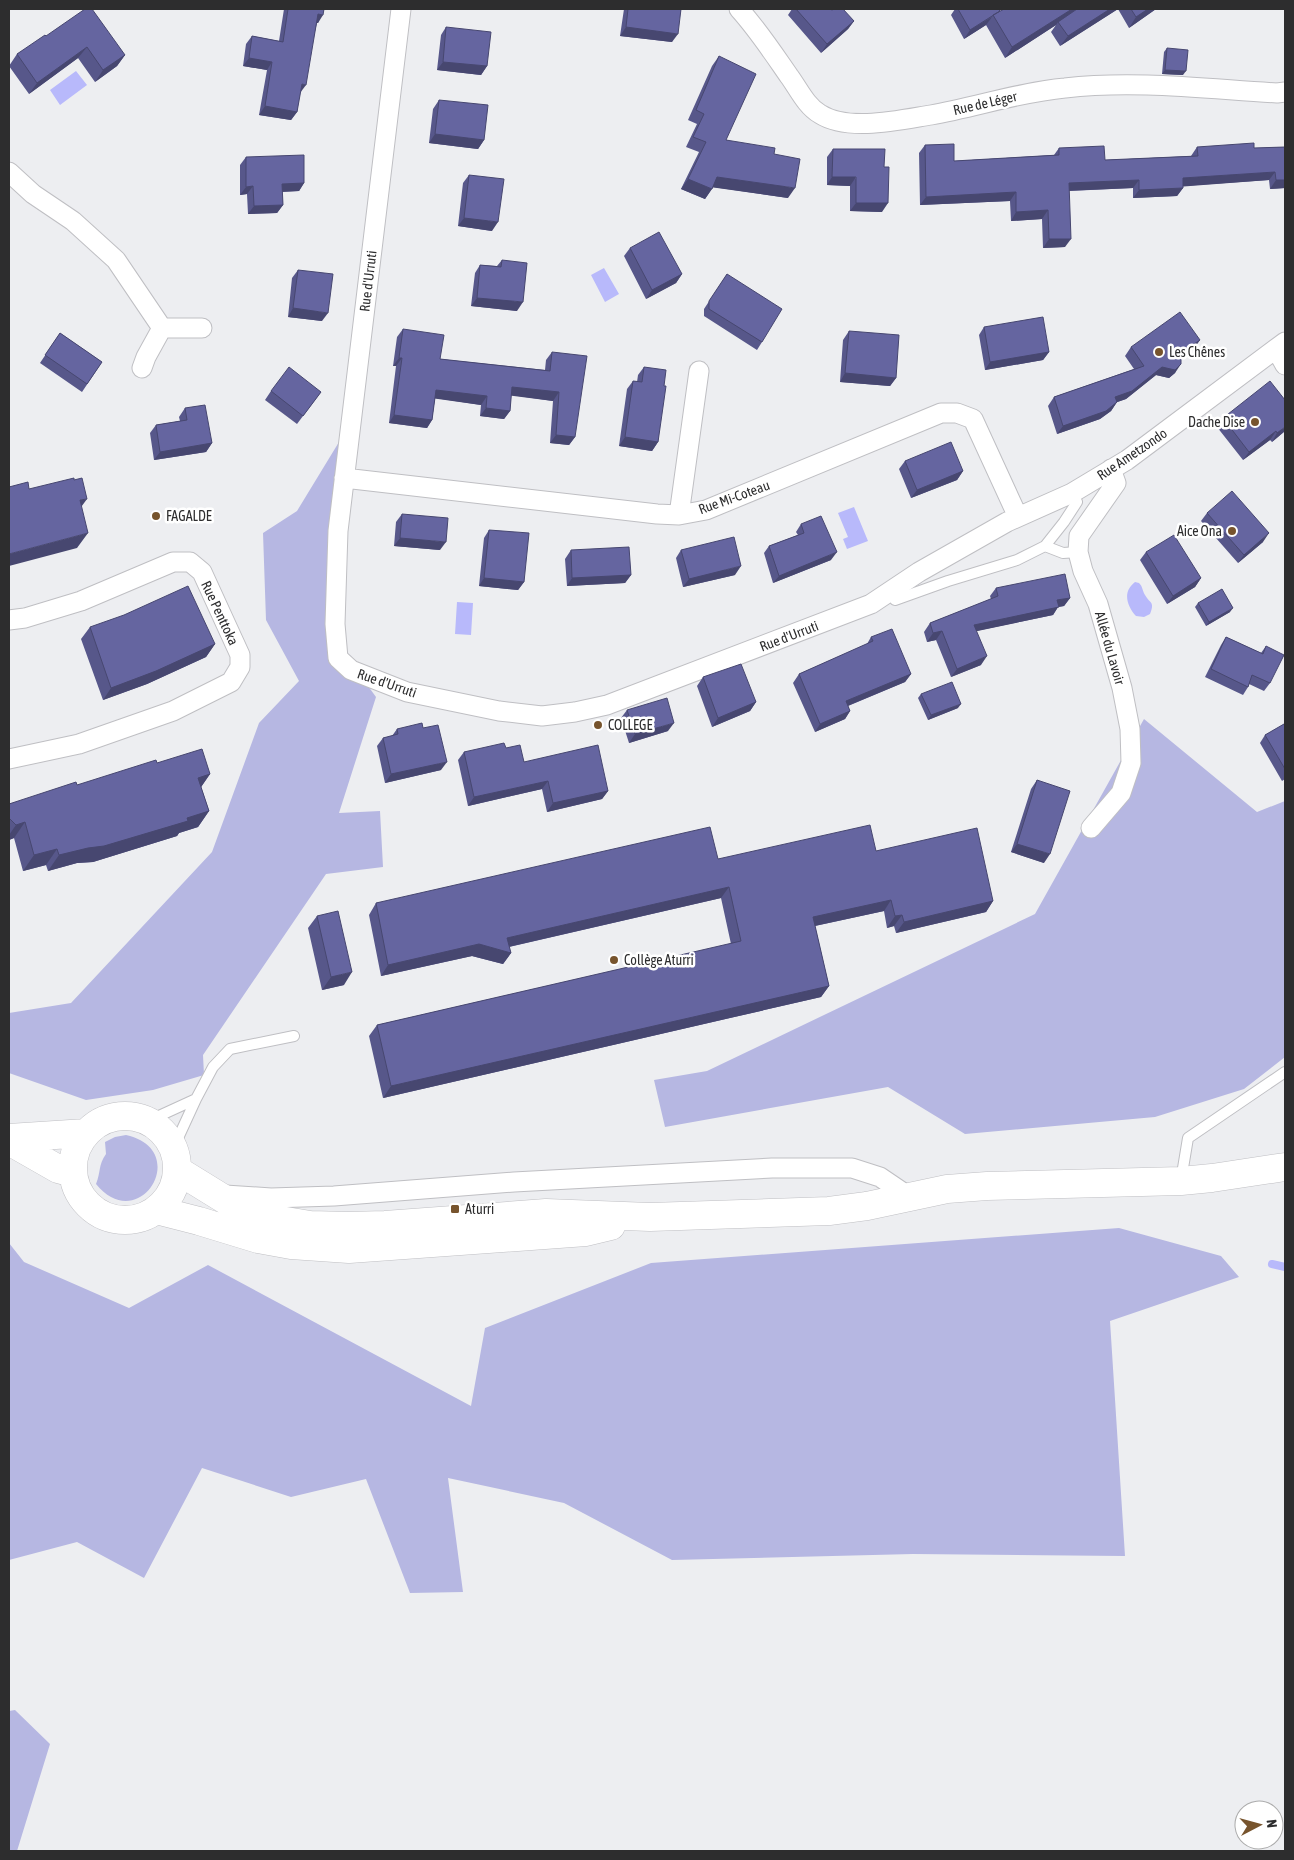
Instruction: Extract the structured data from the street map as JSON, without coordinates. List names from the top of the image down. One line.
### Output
{"streets":{"street":["Rue de Léger","Rue d'Urruti","Rue Ametzondo","Rue Mi-Coteau","Rue Penttoka","Allée du Lavoir"]},"crossings":[["Rue d'Urruti","Rue Ametzondo"],["Rue d'Urruti","Rue Mi-Coteau"],["Rue Ametzondo","Rue Mi-Coteau"]],"places":{"other":["Les Chênes","Dache Dise","FAGALDE","Aice Ona","COLLEGE","Collège Aturri"],"transit":["Aturri"]},"north":"right"}
